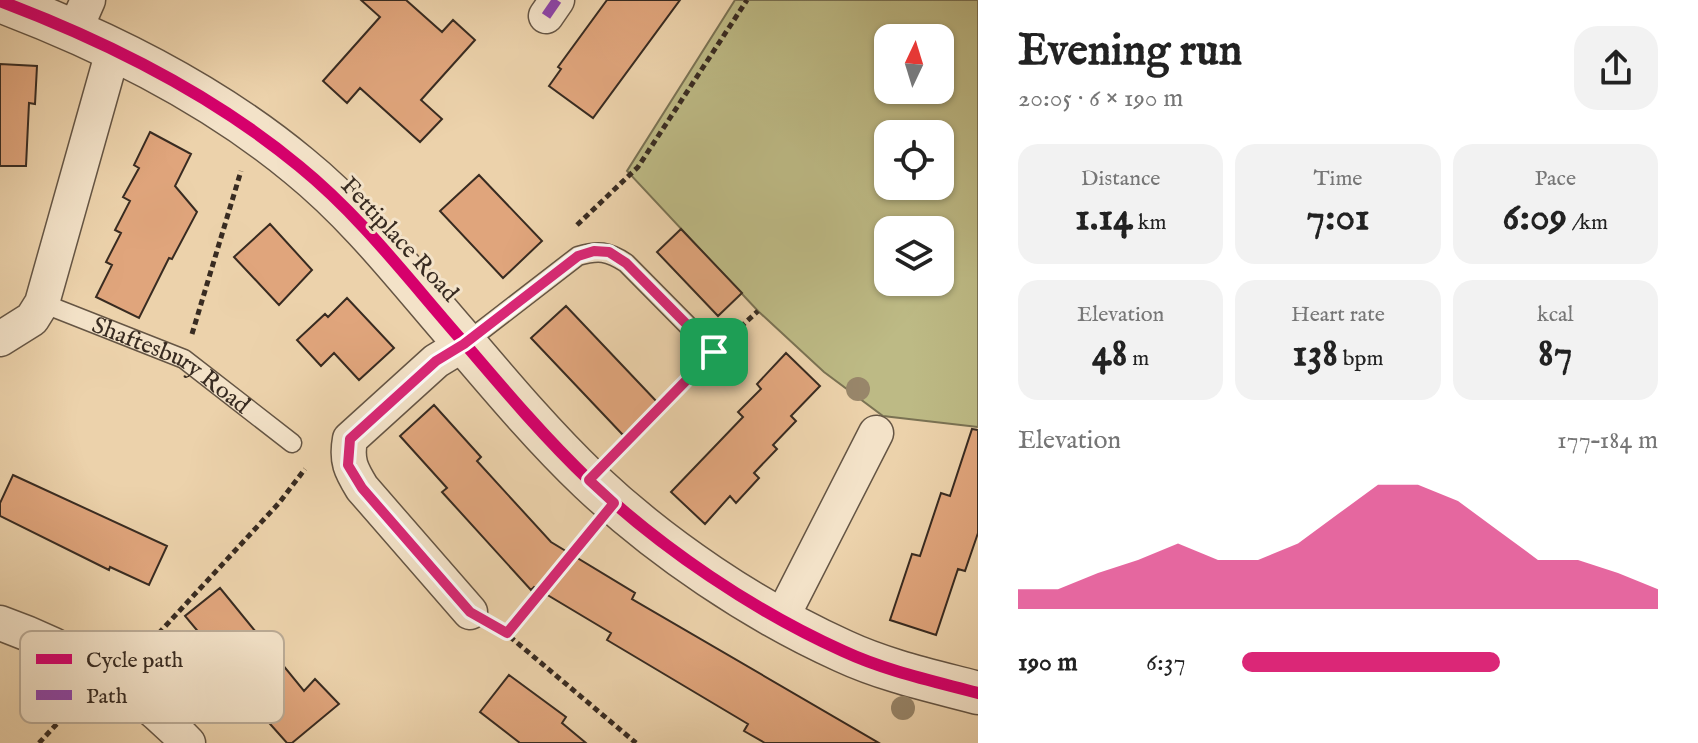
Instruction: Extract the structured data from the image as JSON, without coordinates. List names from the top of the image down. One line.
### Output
{"streets":{"street":["Fettiplace Road"],"lane":["Shaftesbury Road"]},"legend":["Cycle path","Path"],"north":"top","page":{"heading":["Evening run","20:05 · 6 × 190 m"],"stats":[["Distance","1.14 km"],["Time","7:01"],["Pace","6:09 /km"],["Elevation","48 m"],["Heart rate","138 bpm"],["kcal","87"]],"chart":["Elevation","177–184 m"],"list":[{"name":"190 m","note":"6:37"}]}}
